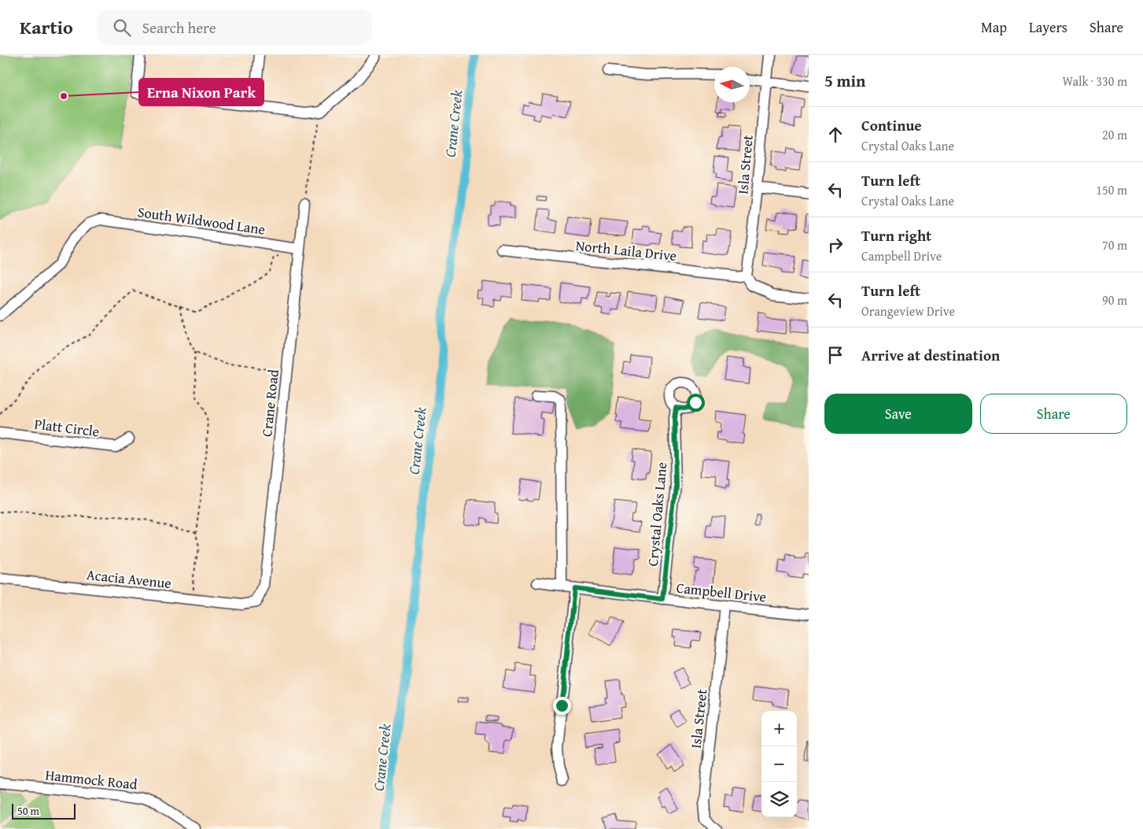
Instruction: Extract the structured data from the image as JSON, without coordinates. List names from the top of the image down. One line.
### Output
{"streets":{"street":["Isla Street","South Wildwood Lane","North Laila Drive","Crane Road","Platt Circle","Crystal Oaks Lane","Acacia Avenue","Campbell Drive","Hammock Road"]},"crossings":[["Isla Street","North Laila Drive"],["Isla Street","Campbell Drive"],["South Wildwood Lane","Crane Road"],["Crane Road","Acacia Avenue"],["Crystal Oaks Lane","Campbell Drive"]],"water":["Crane Creek"],"places":["Erna Nixon Park"],"scale_bar":"50 m","north":"left","page":{"header":"Kartio","search":"Search here","nav":["Map","Layers","Share"],"heading":["5 min","Walk · 330 m"],"list":[["Continue","Crystal Oaks Lane","20 m"],["Turn left","Crystal Oaks Lane","150 m"],["Turn right","Campbell Drive","70 m"],["Turn left","Orangeview Drive","90 m"],"Arrive at destination"],"buttons":["Save","Share"],"map_buttons":["+","−"],"scale":"50 m"}}
